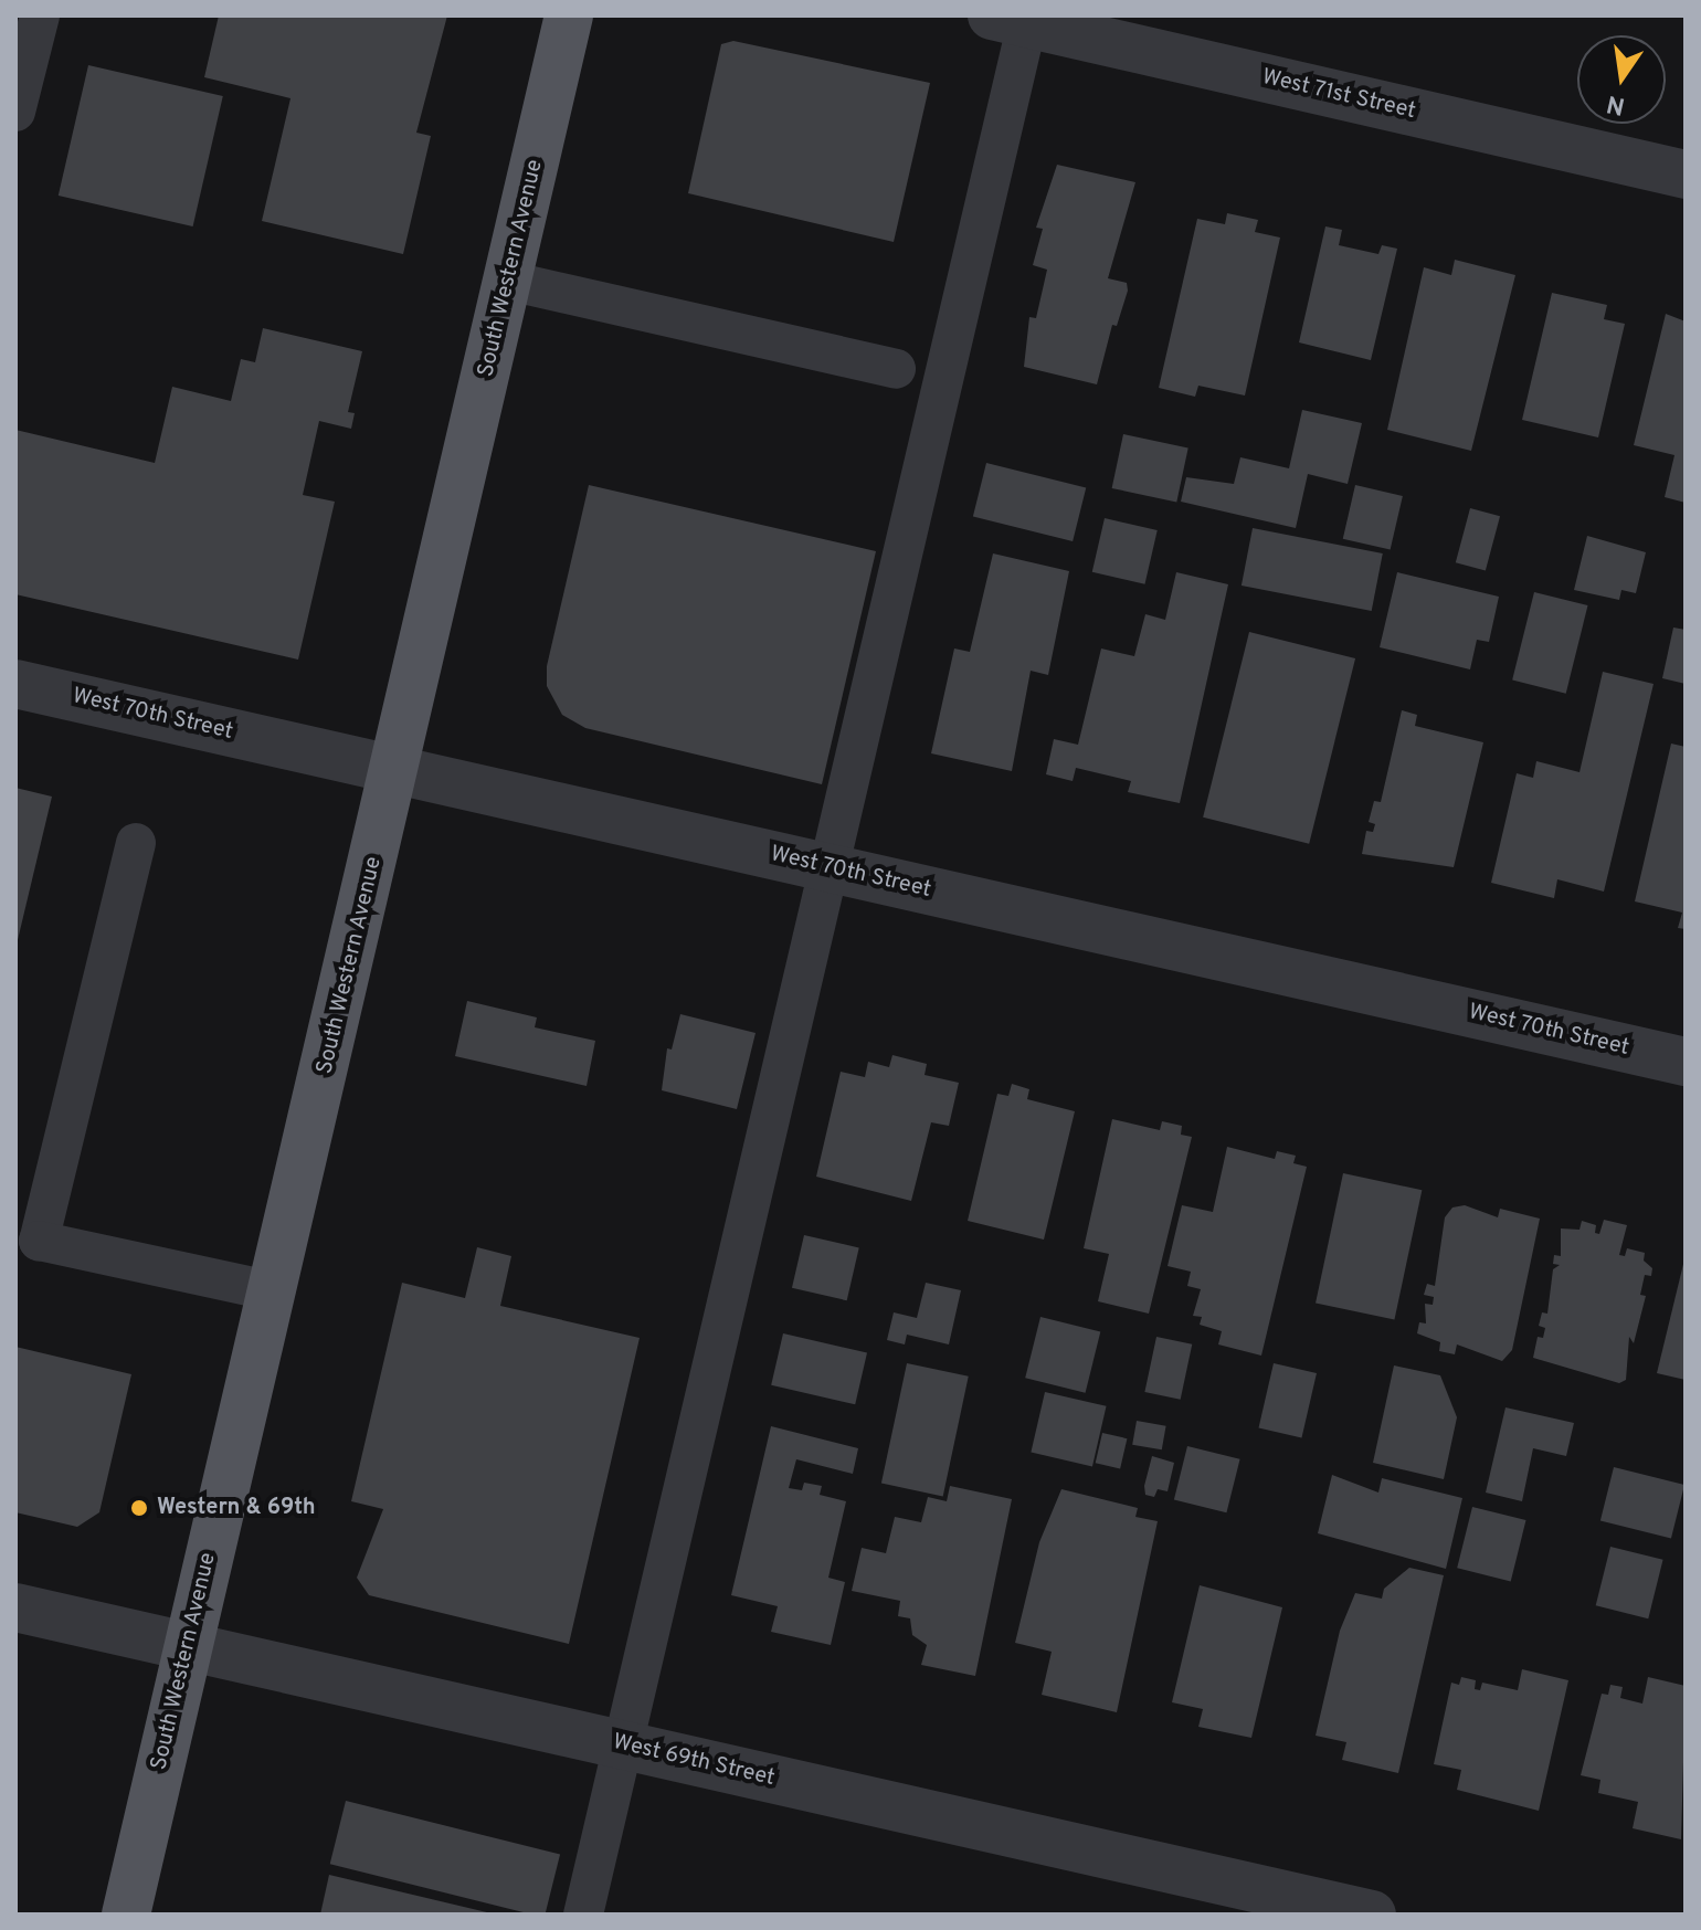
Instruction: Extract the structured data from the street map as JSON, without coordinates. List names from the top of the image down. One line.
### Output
{"streets":{"main road":["South Western Avenue"],"street":["West 71st Street","West 70th Street","West 69th Street"]},"crossings":[["South Western Avenue","West 70th Street"],["South Western Avenue","West 69th Street"]],"places":["Western & 69th"],"north":"bottom"}
